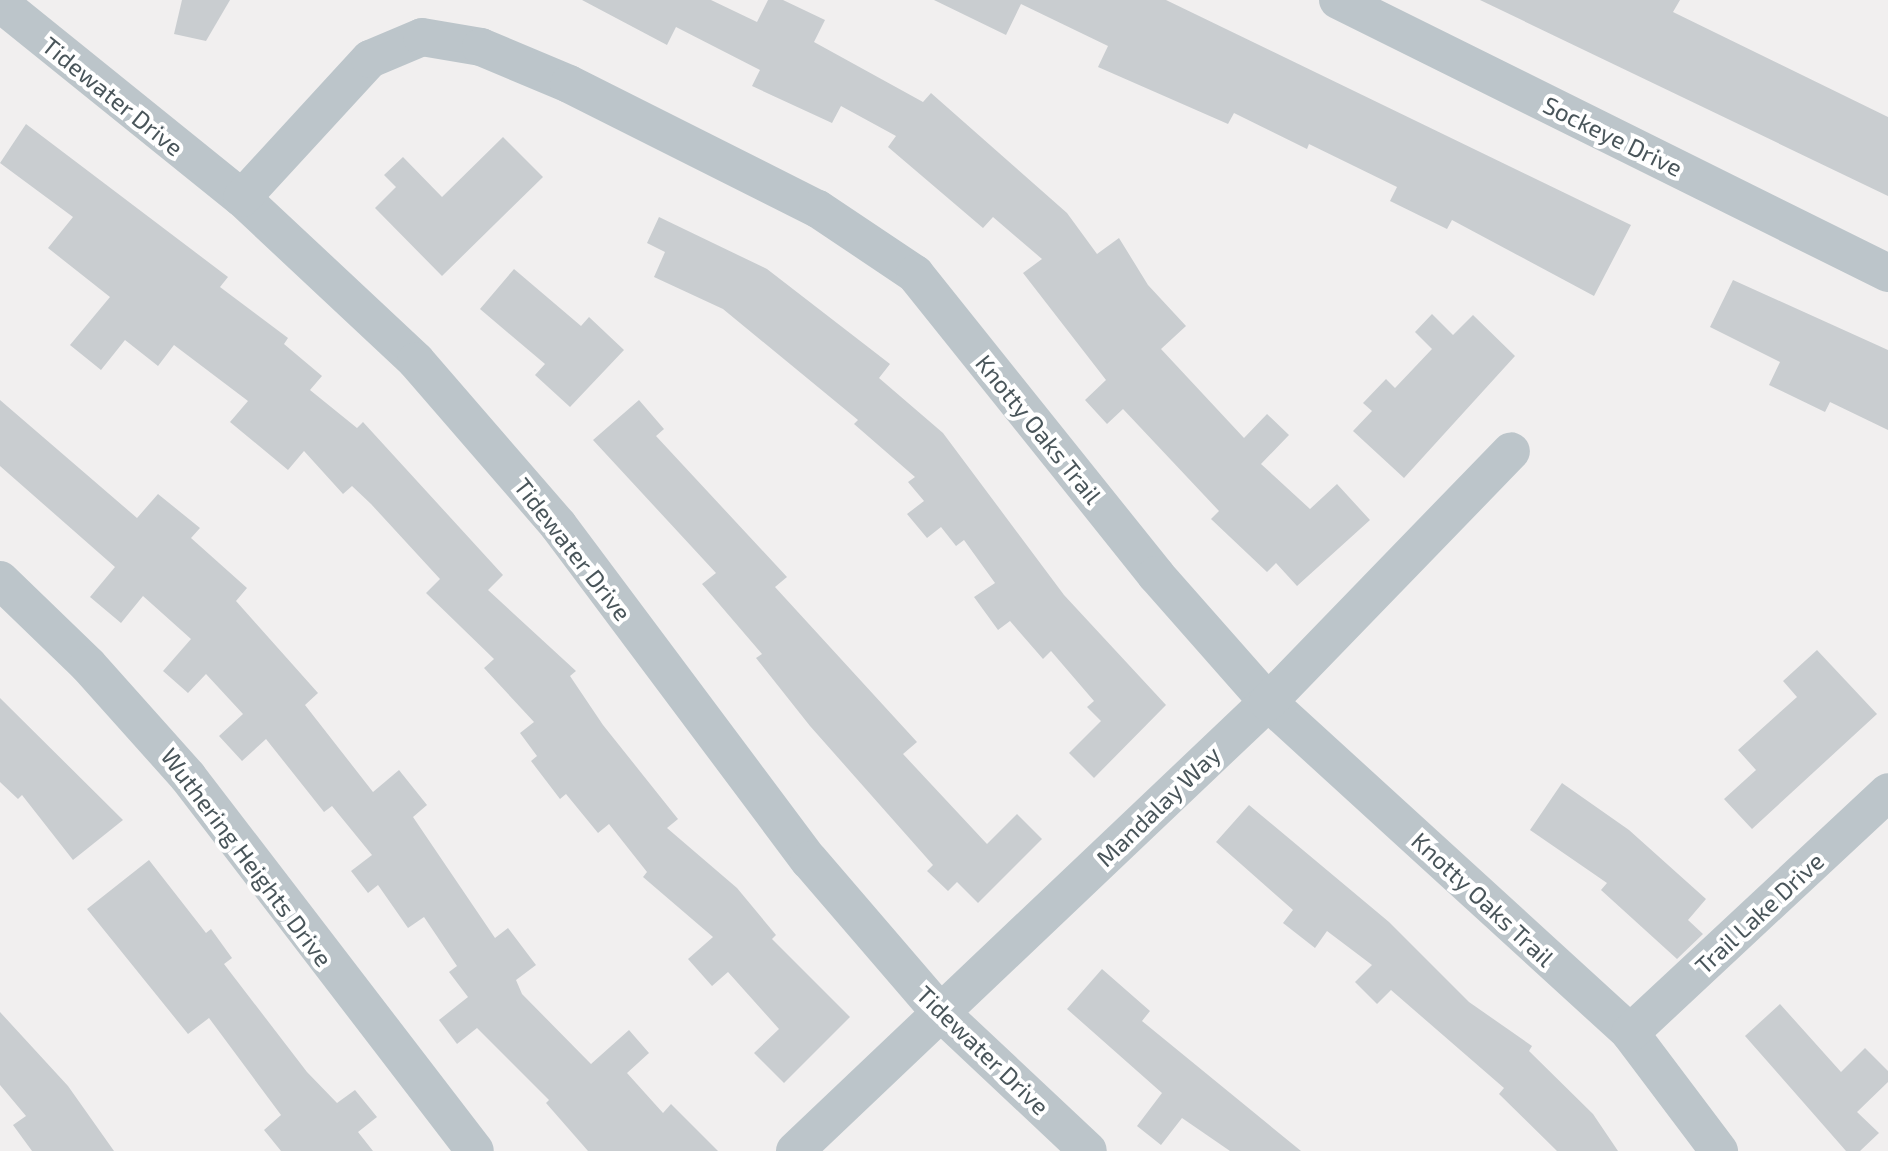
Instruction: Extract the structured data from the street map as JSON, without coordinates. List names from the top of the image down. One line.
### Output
{"streets":{"street":["Tidewater Drive","Sockeye Drive","Knotty Oaks Trail","Mandalay Way","Wuthering Heights Drive","Trail Lake Drive"]},"crossings":[["Tidewater Drive","Knotty Oaks Trail"],["Tidewater Drive","Mandalay Way"],["Knotty Oaks Trail","Mandalay Way"],["Knotty Oaks Trail","Trail Lake Drive"]]}
